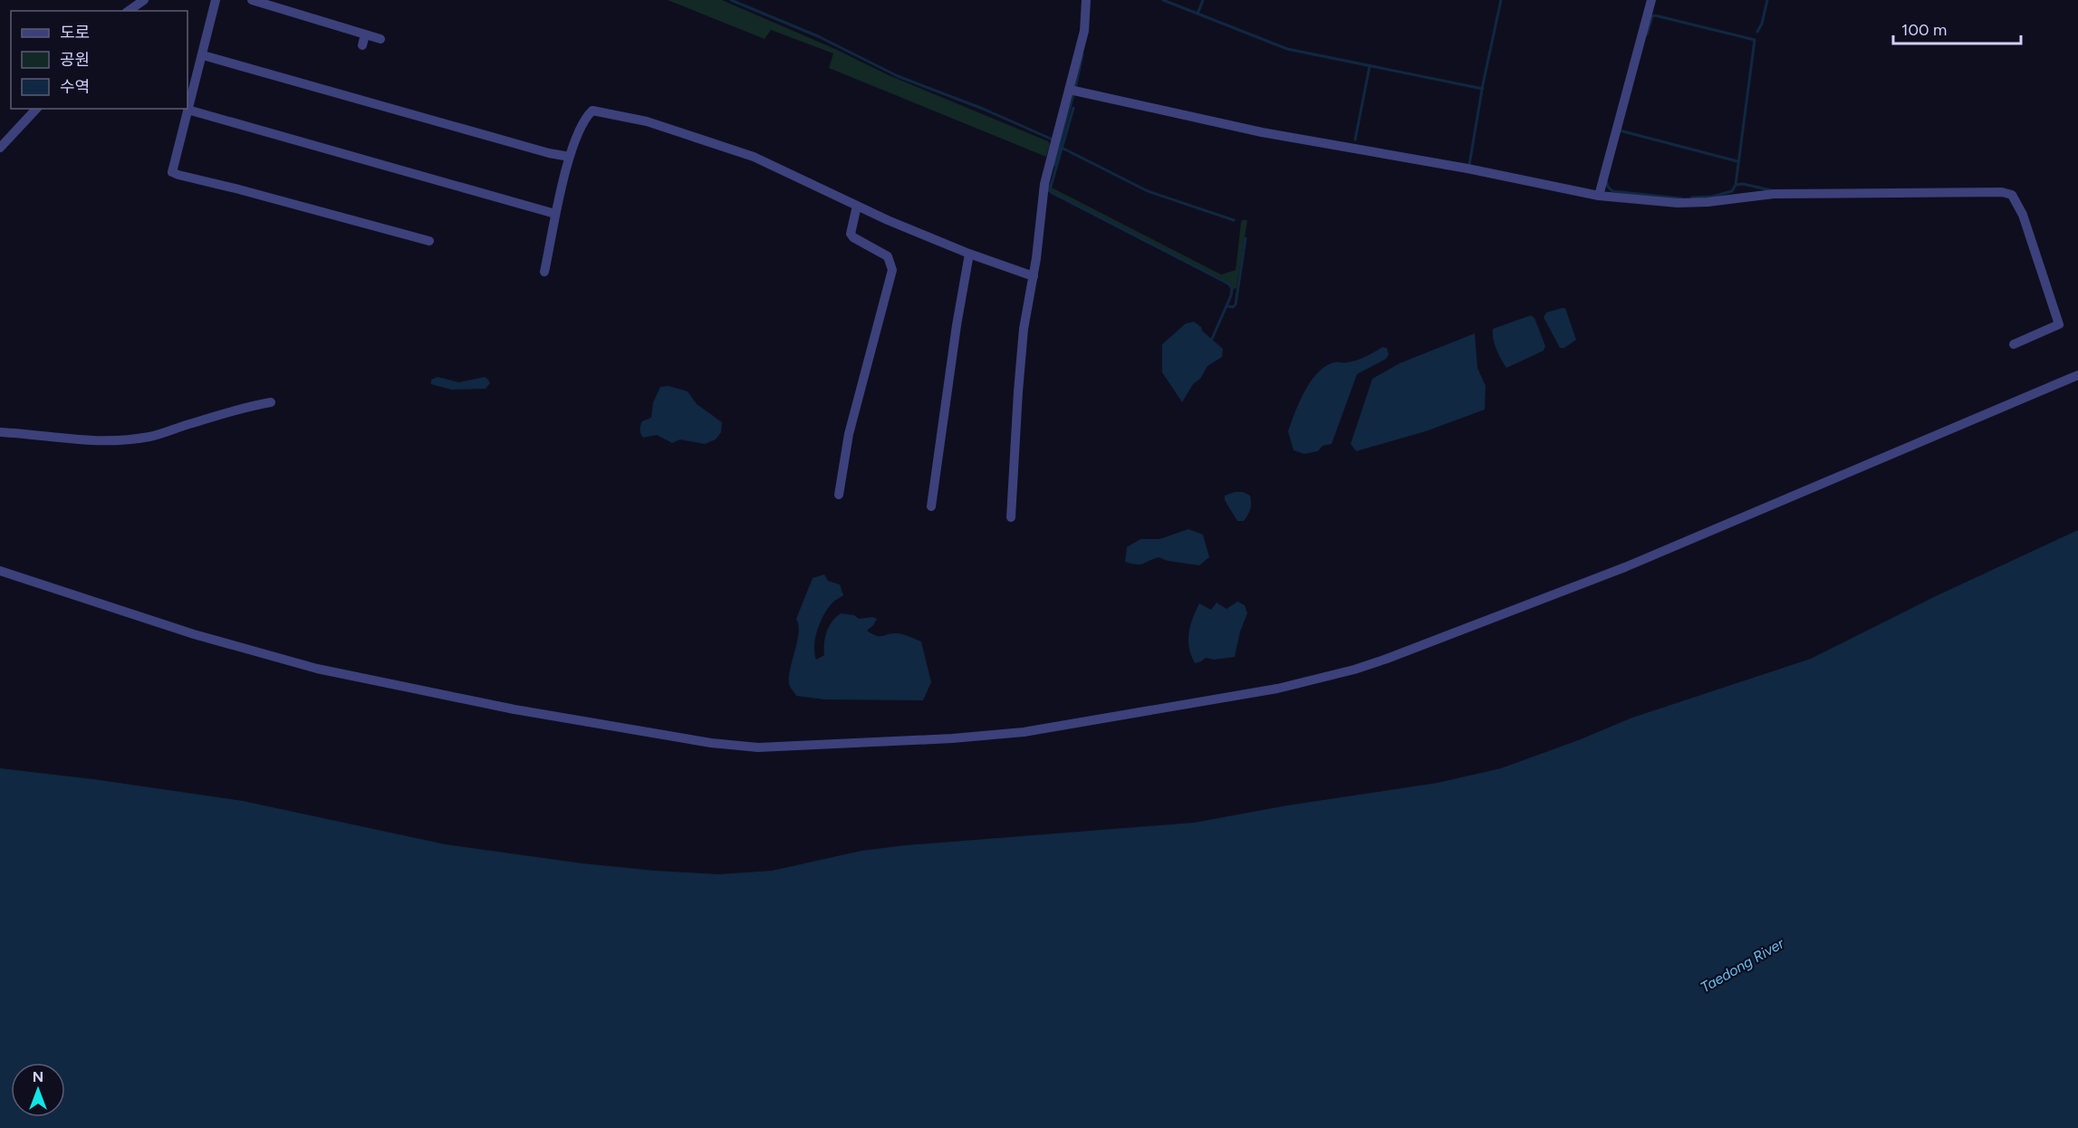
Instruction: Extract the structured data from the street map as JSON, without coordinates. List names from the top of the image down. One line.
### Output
{"water":["Taedong River"],"legend":["도로","공원","수역"],"scale_bar":"100 m","north":"top"}
